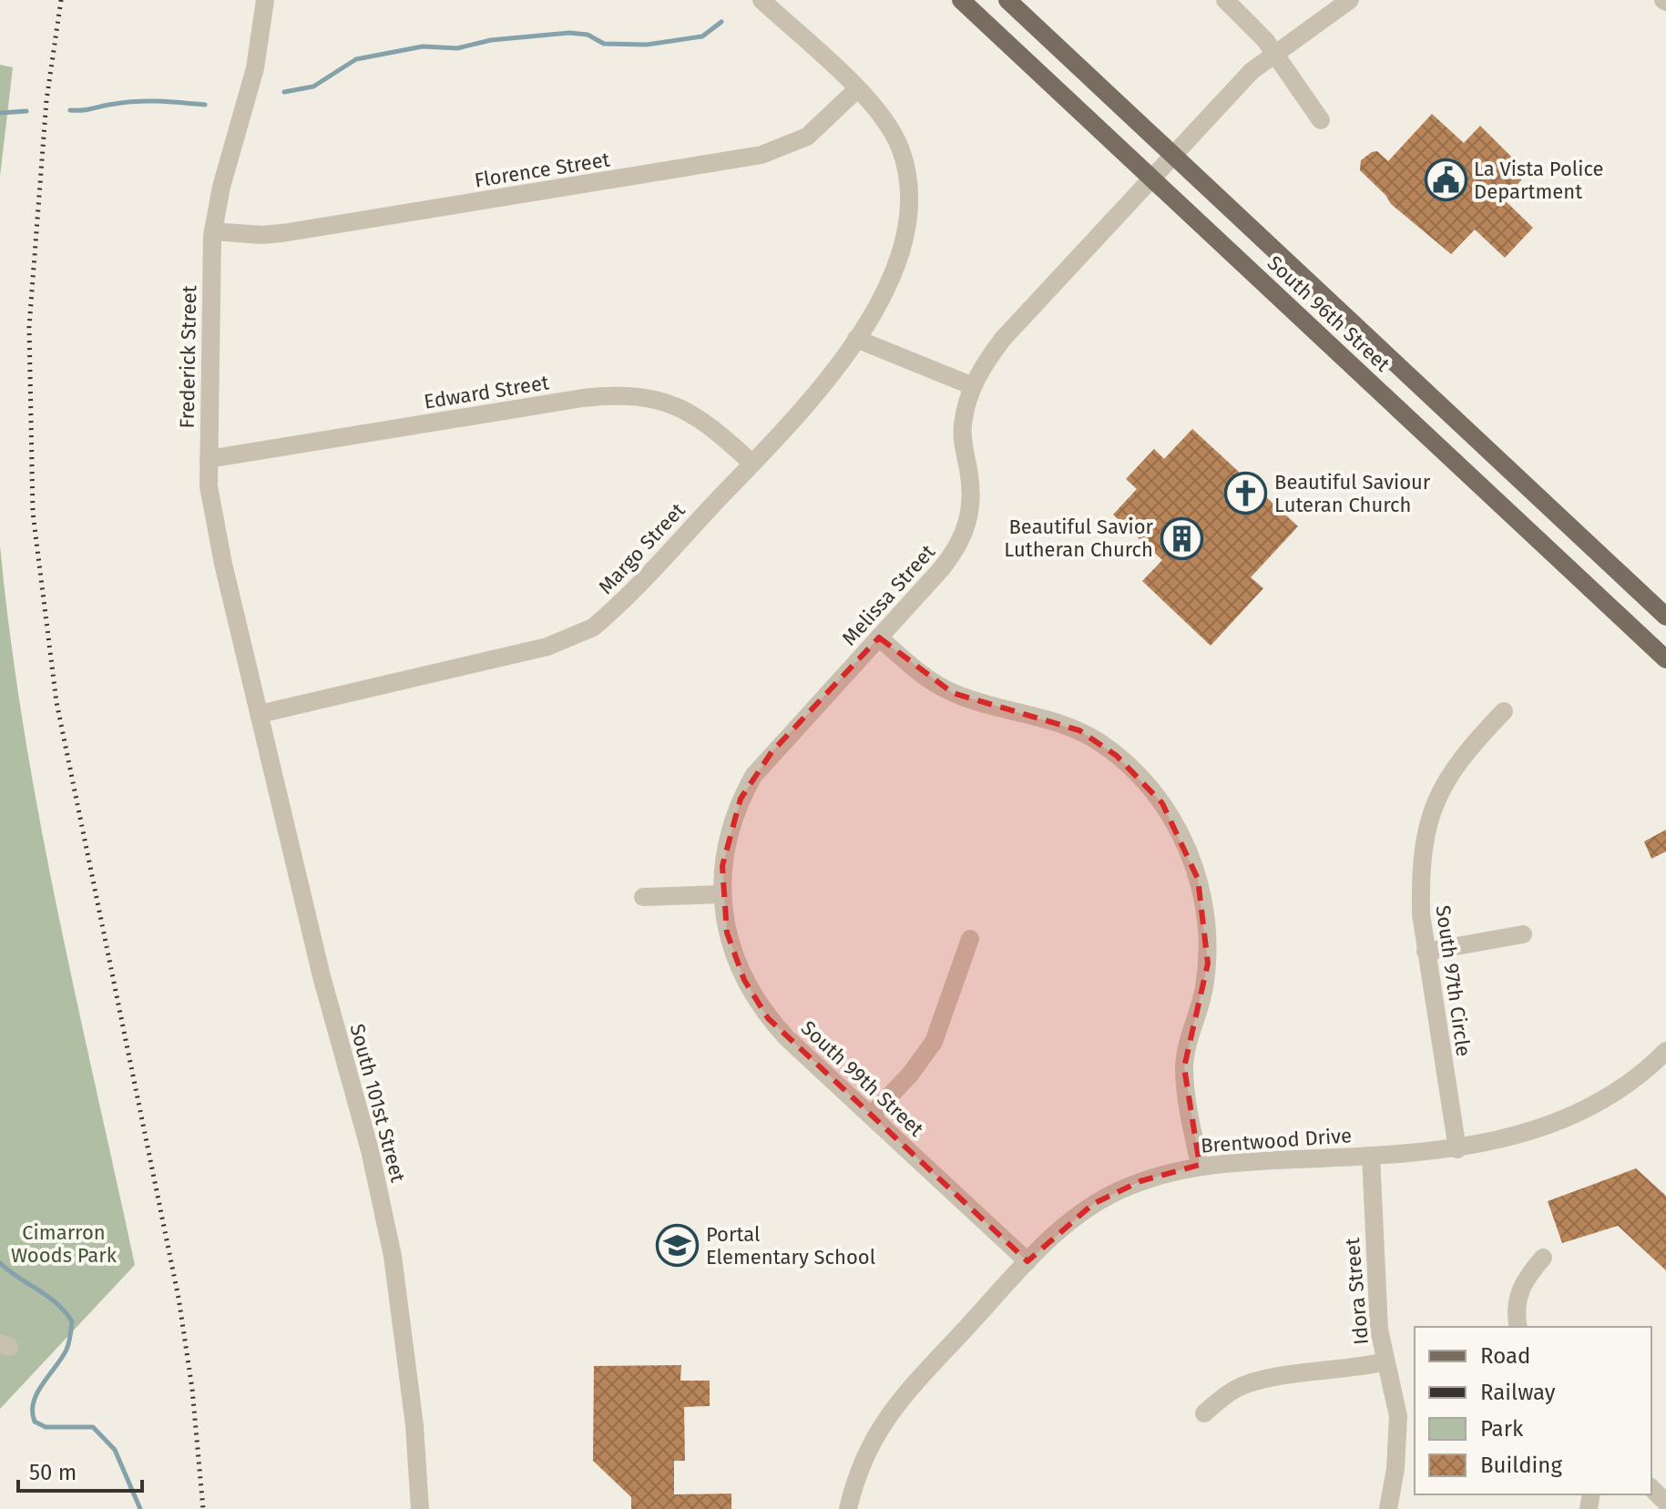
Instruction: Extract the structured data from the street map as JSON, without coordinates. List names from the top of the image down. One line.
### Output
{"streets":{"main road":["South 96th Street"],"street":["Florence Street","Frederick Street","Edward Street","Margo Street","Melissa Street","South 97th Circle","South 99th Street","South 101st Street","Brentwood Drive","Idora Street"]},"crossings":[["Florence Street","Frederick Street"],["Florence Street","Margo Street"],["South 96th Street","Melissa Street"],["Frederick Street","Edward Street"],["Frederick Street","Margo Street"],["Frederick Street","South 101st Street"],["Edward Street","Margo Street"],["Margo Street","South 101st Street"],["Melissa Street","South 99th Street"],["South 97th Circle","Brentwood Drive"],["South 99th Street","Brentwood Drive"],["Brentwood Drive","Idora Street"]],"parks":["Cimarron Woods Park"],"places":{"public building":["La Vista Police Department"],"church":["Beautiful Saviour Luteran Church"],"building":["Beautiful Savior Lutheran Church"],"school or university":["Portal Elementary School"]},"legend":["Road","Railway","Park","Building"],"scale_bar":"50 m"}
